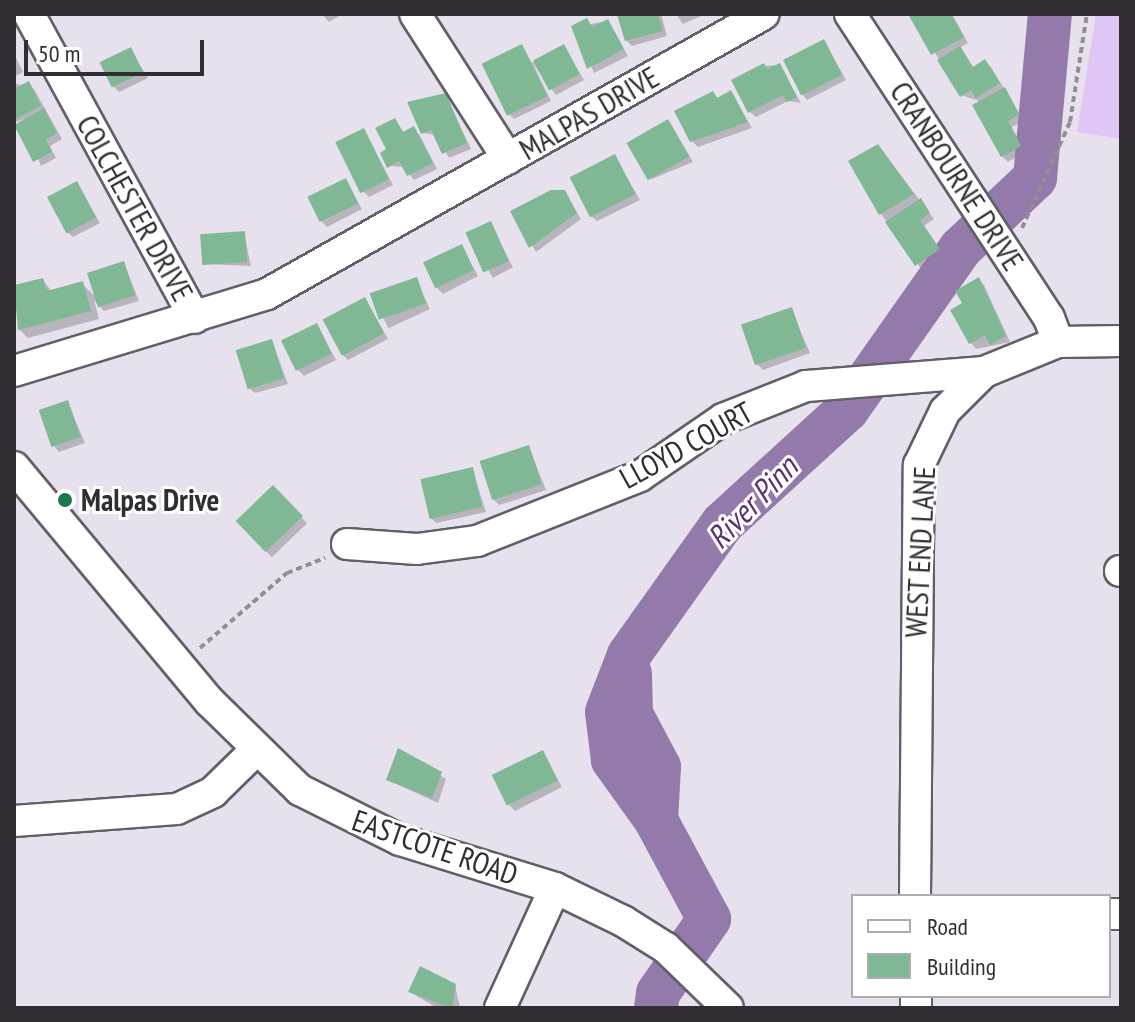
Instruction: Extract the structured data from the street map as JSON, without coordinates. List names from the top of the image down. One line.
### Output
{"streets":{"street":["MALPAS DRIVE","CRANBOURNE DRIVE","COLCHESTER DRIVE","LLOYD COURT","WEST END LANE","EASTCOTE ROAD"]},"crossings":[["MALPAS DRIVE","COLCHESTER DRIVE"],["CRANBOURNE DRIVE","WEST END LANE"],["LLOYD COURT","WEST END LANE"]],"water":["River Pinn"],"places":["Malpas Drive"],"legend":["Road","Building"],"scale_bar":"50 m"}
